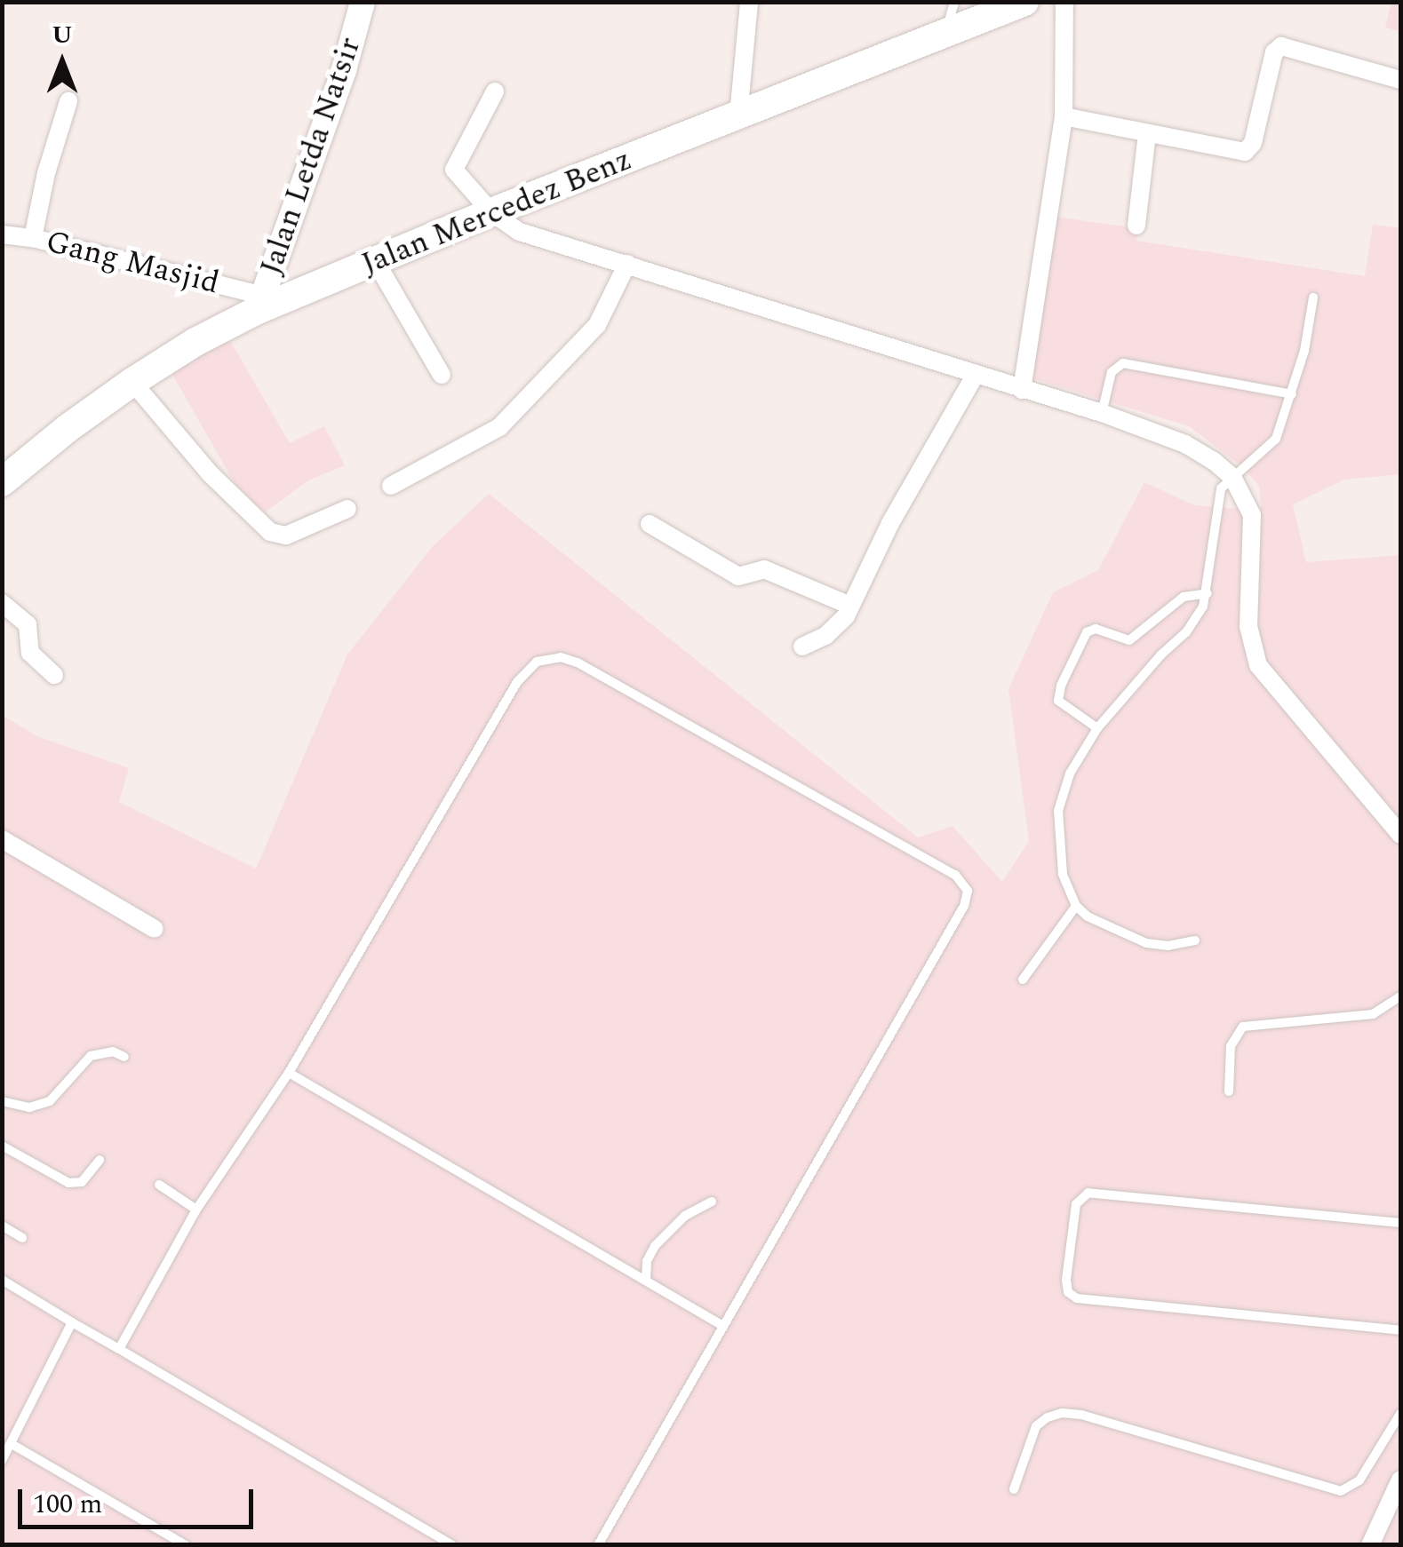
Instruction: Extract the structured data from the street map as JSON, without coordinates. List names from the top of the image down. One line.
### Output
{"streets":{"main road":["Jalan Mercedez Benz"],"street":["Jalan Letda Natsir","Gang Masjid"]},"crossings":[["Jalan Letda Natsir","Jalan Mercedez Benz"],["Jalan Letda Natsir","Gang Masjid"],["Jalan Mercedez Benz","Gang Masjid"]],"scale_bar":"100 m","north":"top"}
